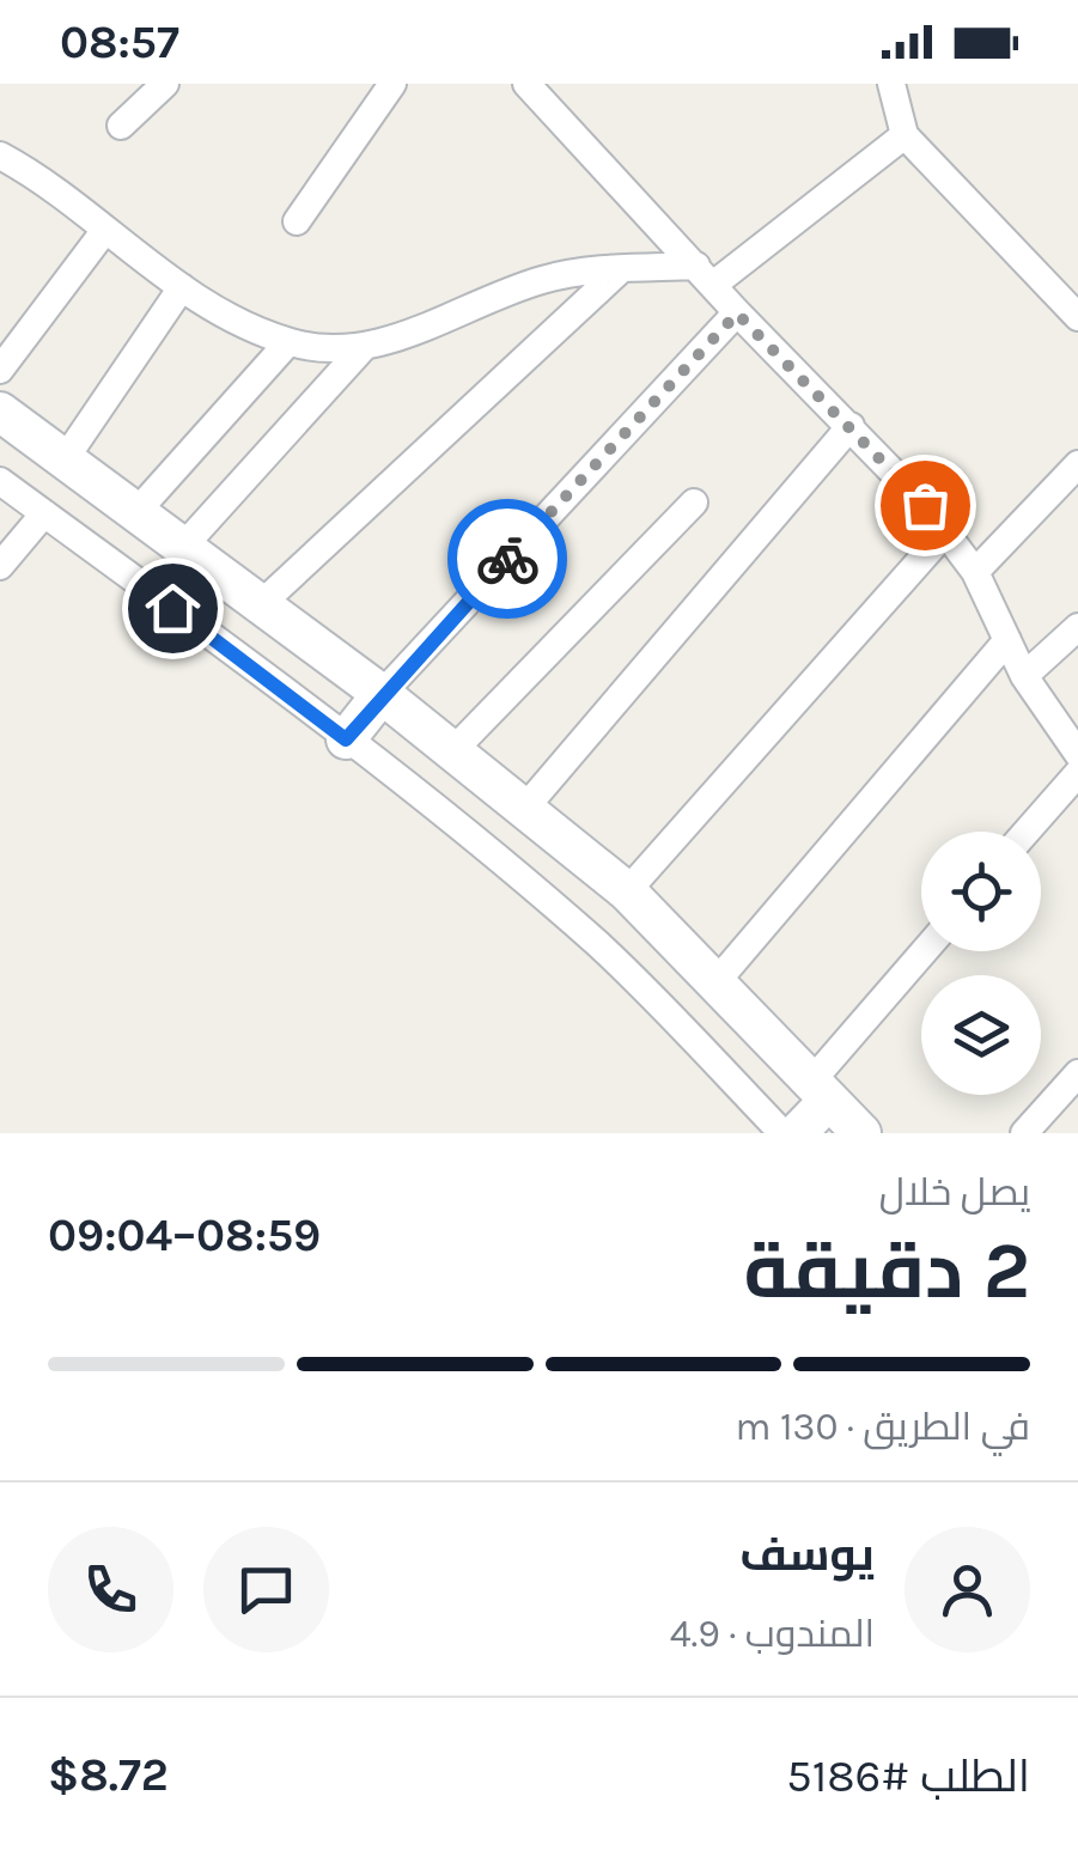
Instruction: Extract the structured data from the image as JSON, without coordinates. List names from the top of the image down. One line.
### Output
{"page":{"status":"08:57","heading":["2 دقيقة","يصل خلال","08:59–09:04"],"panel":["يوسف","المندوب · 4.9","الطلب #5186","$8.72"],"bar":"في الطريق · 130 m"}}
